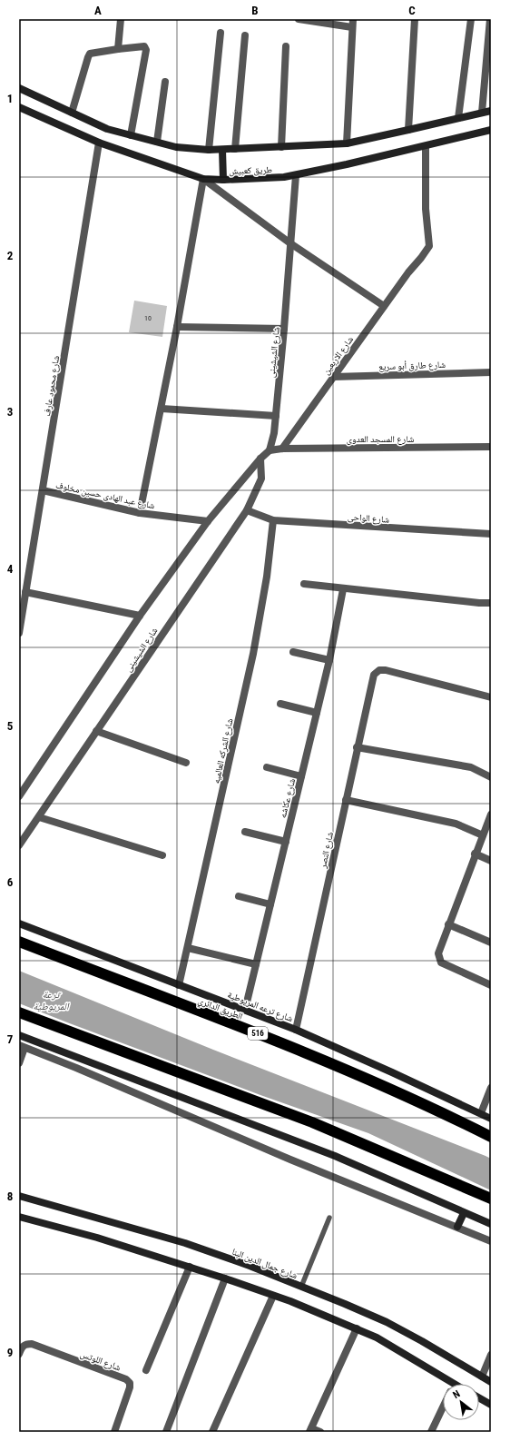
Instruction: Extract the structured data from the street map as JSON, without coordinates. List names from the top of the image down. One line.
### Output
{"streets":{"highway":["الطريق الدائري","516"],"main road":["طريق كعبيش","شارع ترعه المريوطية","شارع جمال الدين البنا"],"street":["شارع الشيشينى","شارع الاربعين","شارع طارق أبو سريع","شارع محمود عارف","شارع المسجد العدوى","شارع عبد الهادى حسين مخلوف","شارع الواحى","شارع الشركه العالميه","شارع عكاشه","شارع النصر","شارع اللوتس"]},"crossings":[["طريق كعبيش","شارع الشيشينى"],["طريق كعبيش","شارع الاربعين"],["طريق كعبيش","شارع محمود عارف"],["شارع الشيشينى","شارع المسجد العدوى"],["شارع الشيشينى","شارع الواحى"],["شارع الاربعين","شارع طارق أبو سريع"],["شارع الاربعين","شارع المسجد العدوى"],["شارع محمود عارف","شارع عبد الهادى حسين مخلوف"],["شارع الواحى","شارع الشركه العالميه"],["شارع الشركه العالميه","شارع ترعه المريوطية"],["شارع عكاشه","شارع ترعه المريوطية"],["شارع النصر","شارع ترعه المريوطية"]],"water":["ترعة المريوطية"],"house_numbers":["10"],"north":"top left","grid":{"columns":["A","B","C"],"rows":["1","2","3","4","5","6","7","8","9"]}}
